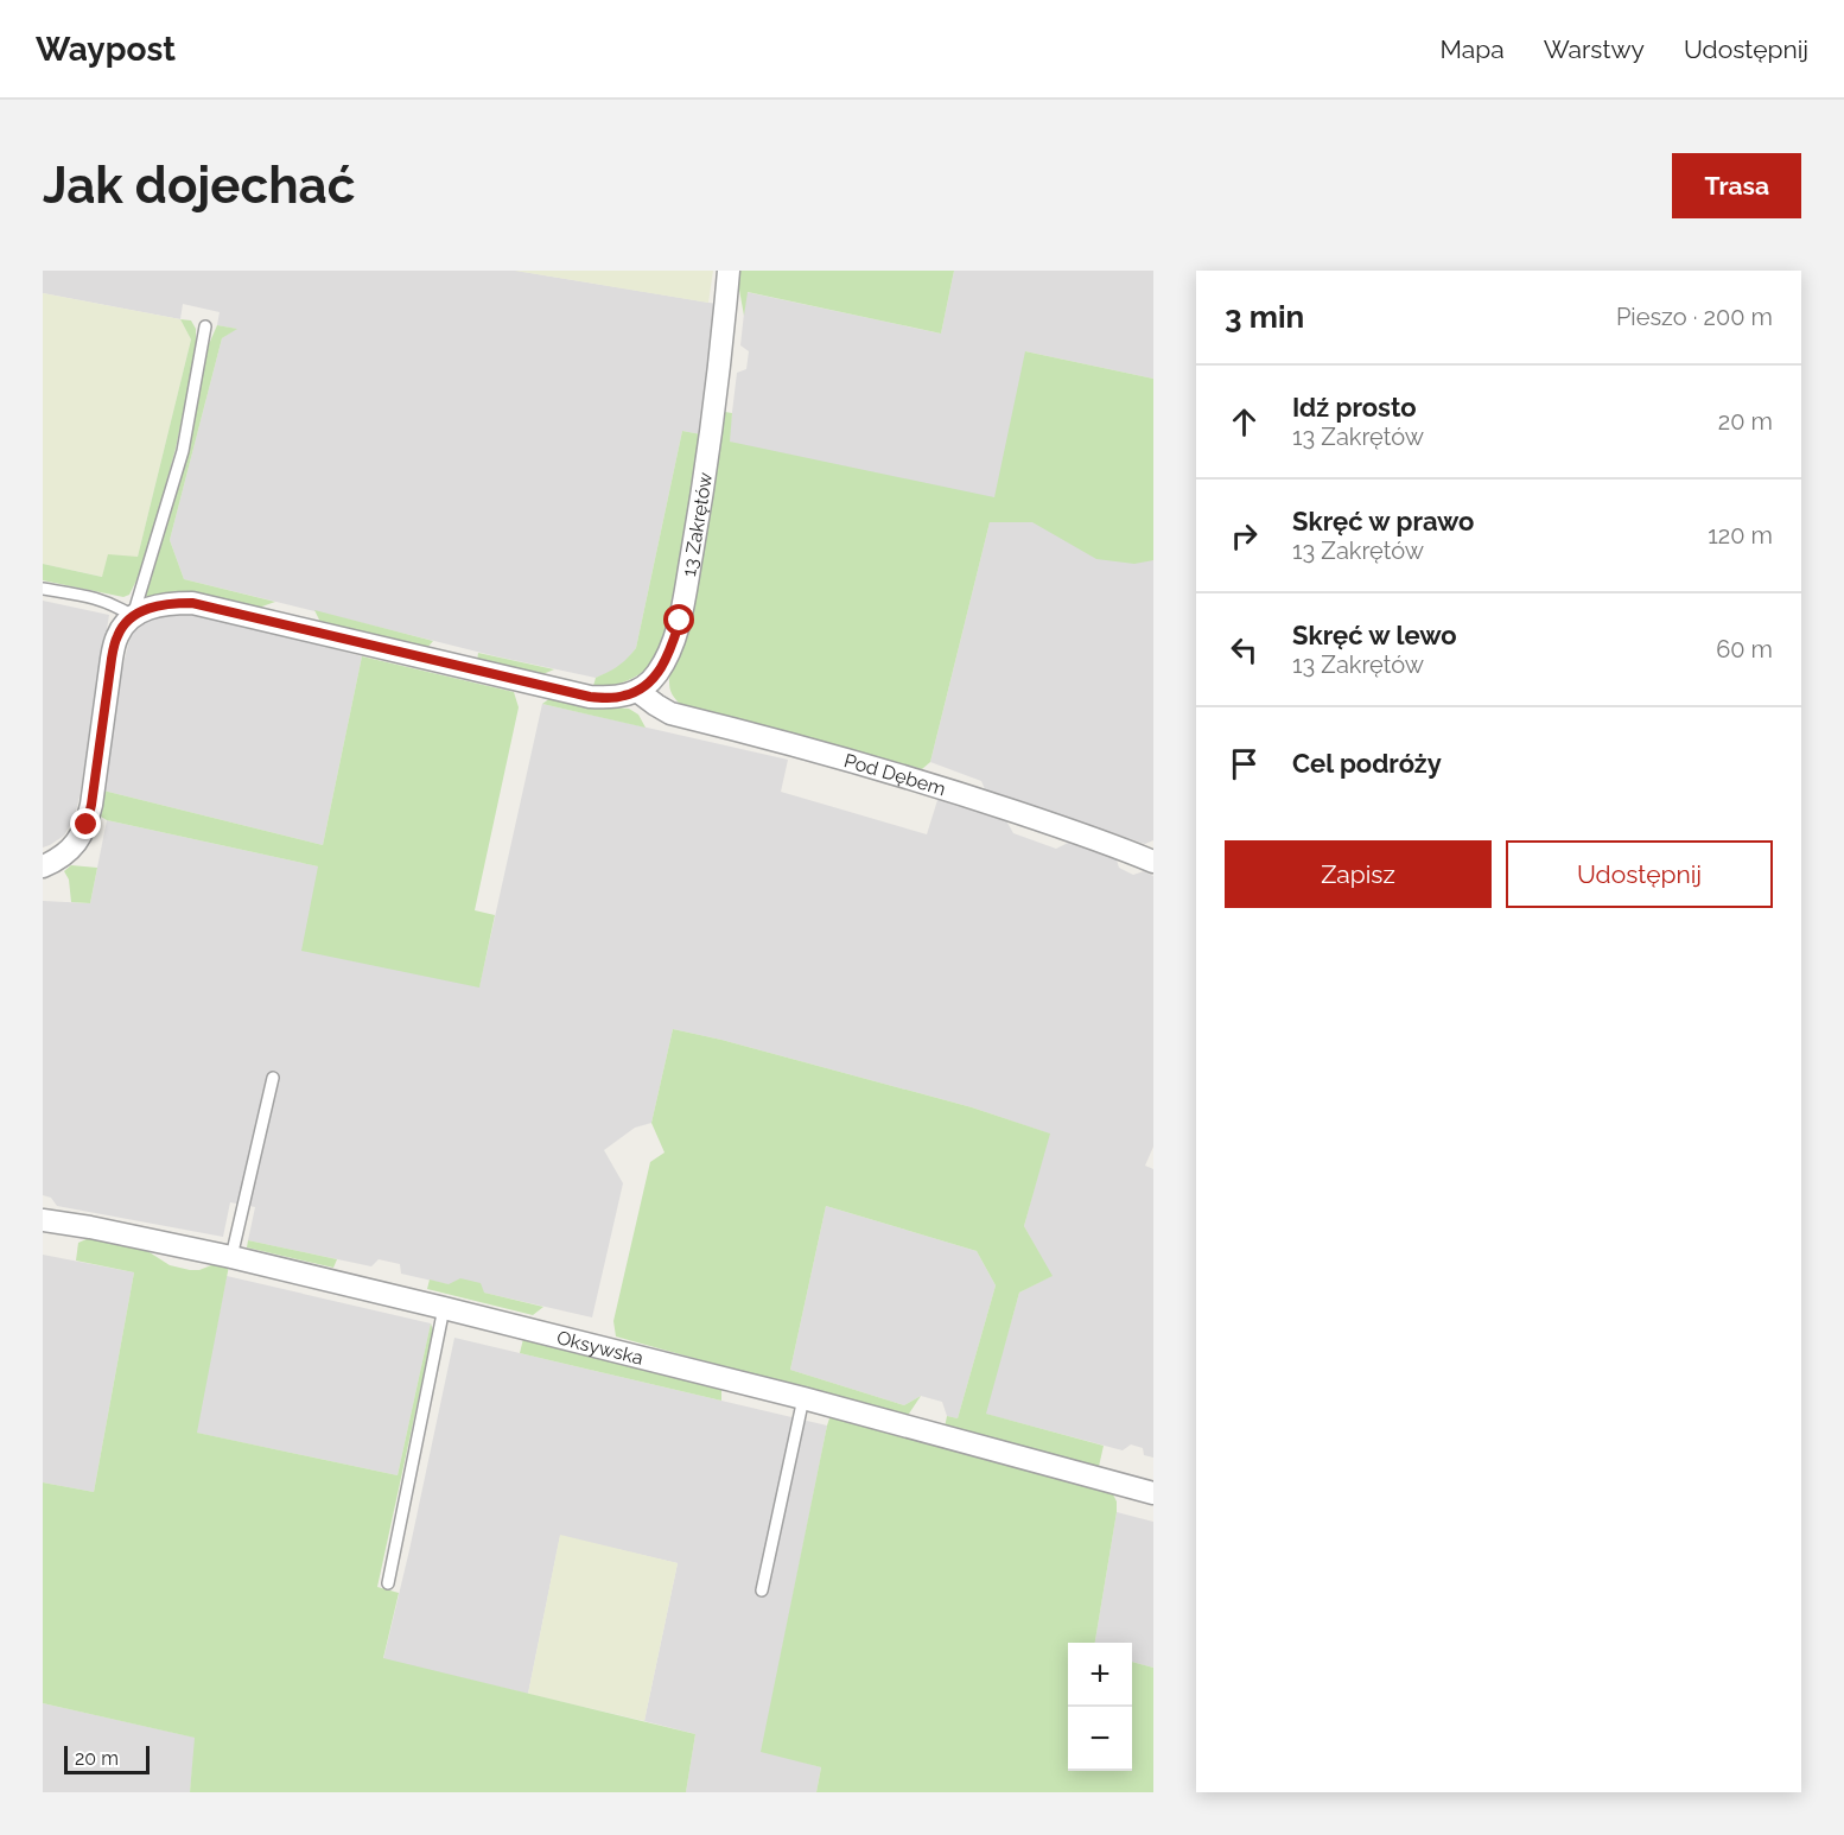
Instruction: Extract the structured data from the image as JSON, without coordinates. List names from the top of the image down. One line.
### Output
{"streets":{"street":["13 Zakrętów","Pod Dębem","Oksywska"]},"crossings":[["13 Zakrętów","Pod Dębem"]],"scale_bar":"20 m","page":{"header":"Waypost","nav":["Mapa","Warstwy","Udostępnij"],"buttons":["Trasa",["Zapisz","Udostępnij"]],"title":"Jak dojechać","heading":["3 min","Pieszo · 200 m"],"list":[["Idź prosto","13 Zakrętów","20 m"],["Skręć w prawo","13 Zakrętów","120 m"],["Skręć w lewo","13 Zakrętów","60 m"],"Cel podróży"],"map_buttons":["+","−"],"scale":"20 m"}}
